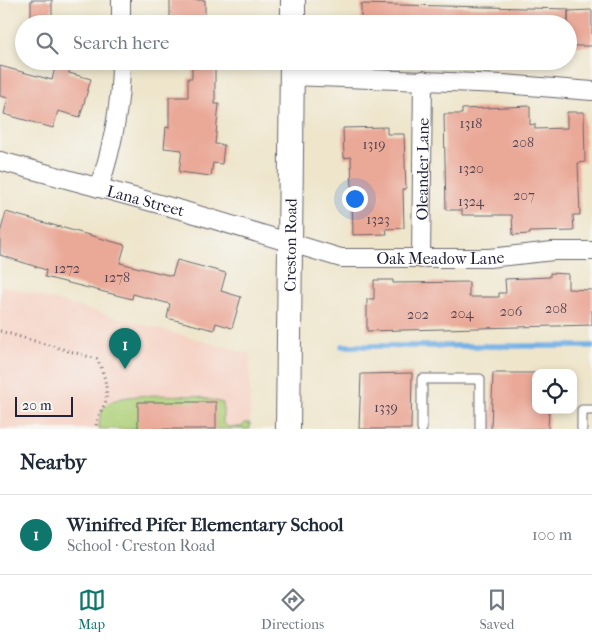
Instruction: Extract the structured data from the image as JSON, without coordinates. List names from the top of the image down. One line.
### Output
{"streets":{"main road":["Creston Road"],"street":["Oleander Lane","Lana Street","Oak Meadow Lane"]},"crossings":[["Oleander Lane","Oak Meadow Lane"],["Lana Street","Creston Road"],["Lana Street","Oak Meadow Lane"],["Creston Road","Oak Meadow Lane"]],"house_numbers":["1318","208","1319","1320","207","1324","1323","1272","1278","208","206","204","202","1339"],"scale_bar":"20 m","page":{"search":"Search here","pins":"1","scale":"20 m","heading":"Nearby","list":[{"mark":"1","name":"Winifred Pifer Elementary School","note":"School · Creston Road","value":"100 m"}],"nav":["Map","Directions","Saved"]}}
